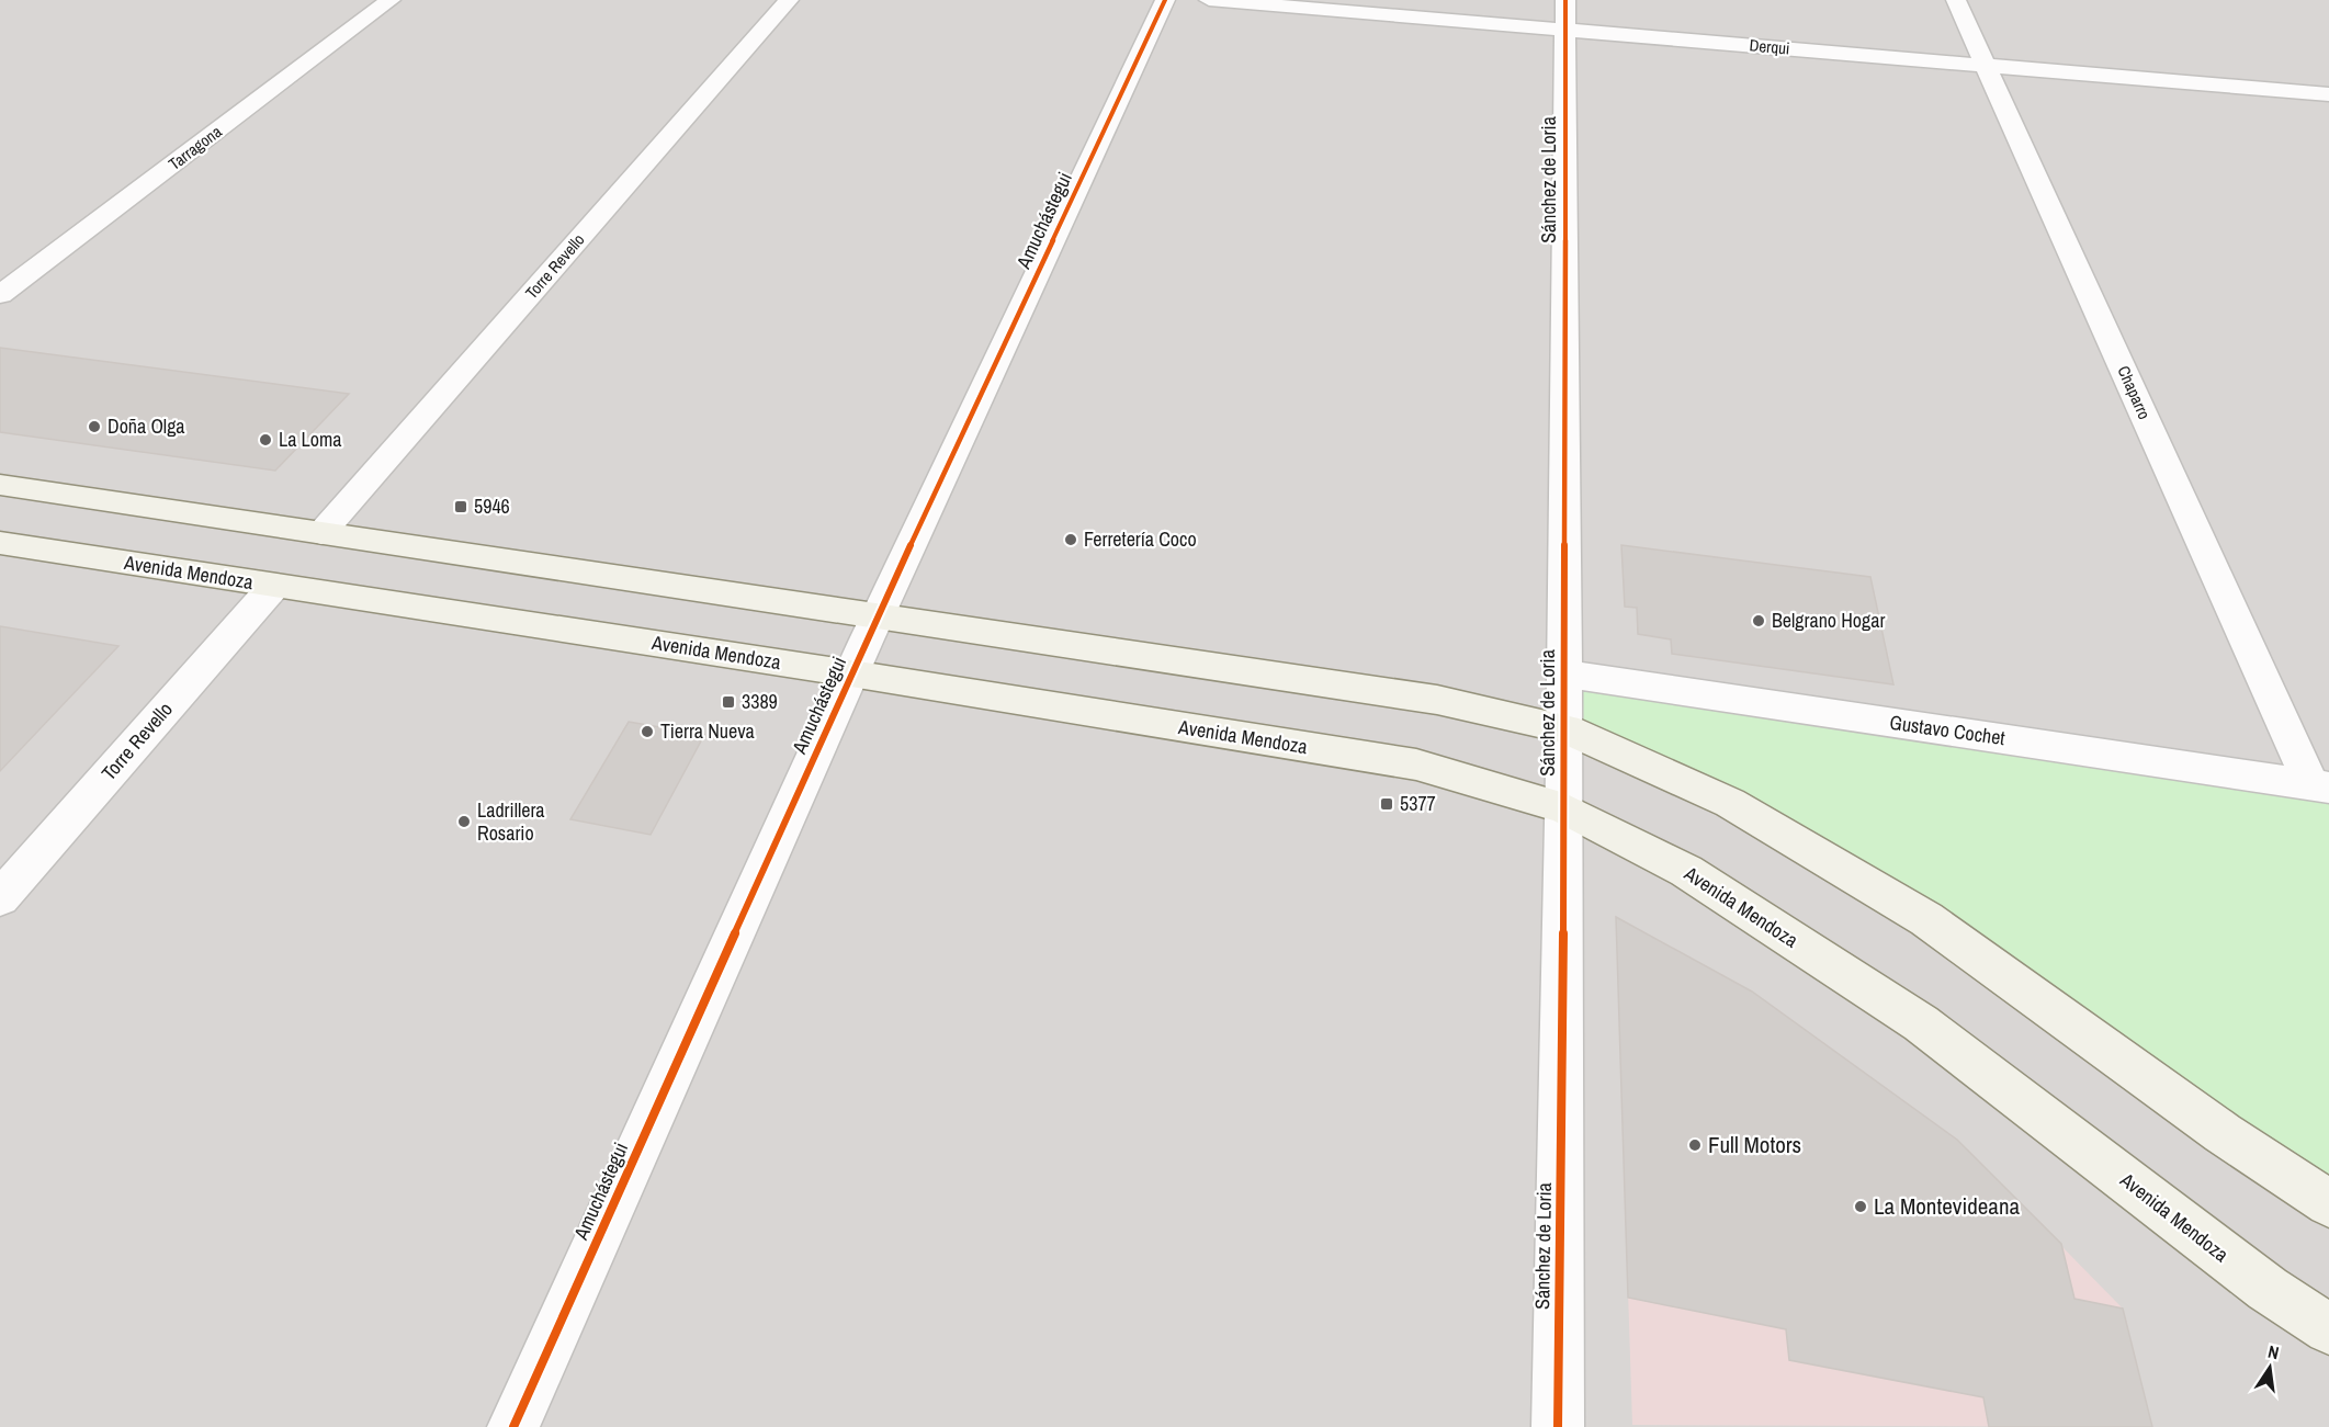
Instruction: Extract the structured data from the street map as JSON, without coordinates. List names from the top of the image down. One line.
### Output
{"streets":{"main road":["Avenida Mendoza"],"street":["Derqui","Tarragona","Sánchez de Loria","Amuchástegui","Torre Revello","Chaparro","Gustavo Cochet"]},"crossings":[["Derqui","Sánchez de Loria"],["Derqui","Chaparro"],["Sánchez de Loria","Avenida Mendoza"],["Sánchez de Loria","Gustavo Cochet"],["Amuchástegui","Avenida Mendoza"],["Torre Revello","Avenida Mendoza"],["Chaparro","Gustavo Cochet"]],"places":{"other":["Doña Olga","La Loma","Ferretería Coco","Belgrano Hogar","Tierra Nueva","Ladrillera Rosario","Full Motors","La Montevideana"],"transit":["5946","3389","5377"]},"north":"top"}
